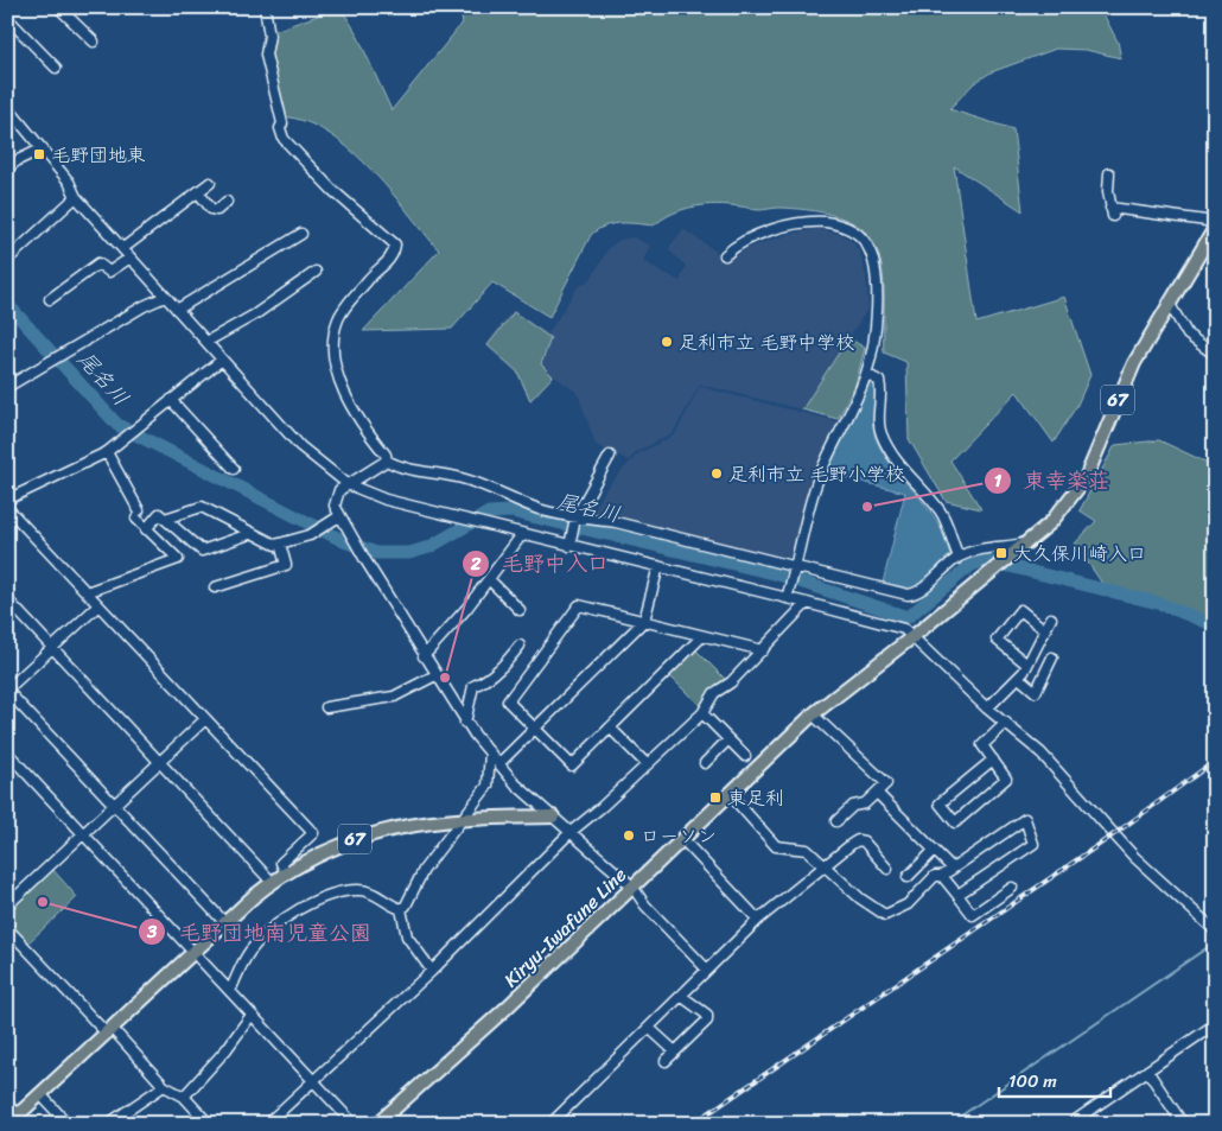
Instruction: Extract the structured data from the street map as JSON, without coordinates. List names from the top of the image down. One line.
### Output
{"streets":{"main road":["67","Kiryu-Iwafune Line"]},"crossings":[["67","Kiryu-Iwafune Line"]],"water":["尾名川"],"places":{"transit":["毛野団地東","大久保川崎入口","東足利"],"other":["足利市立 毛野中学校","足利市立 毛野小学校","東幸楽荘","毛野中入口","ローソン","毛野団地南児童公園"]},"scale_bar":"100 m"}
